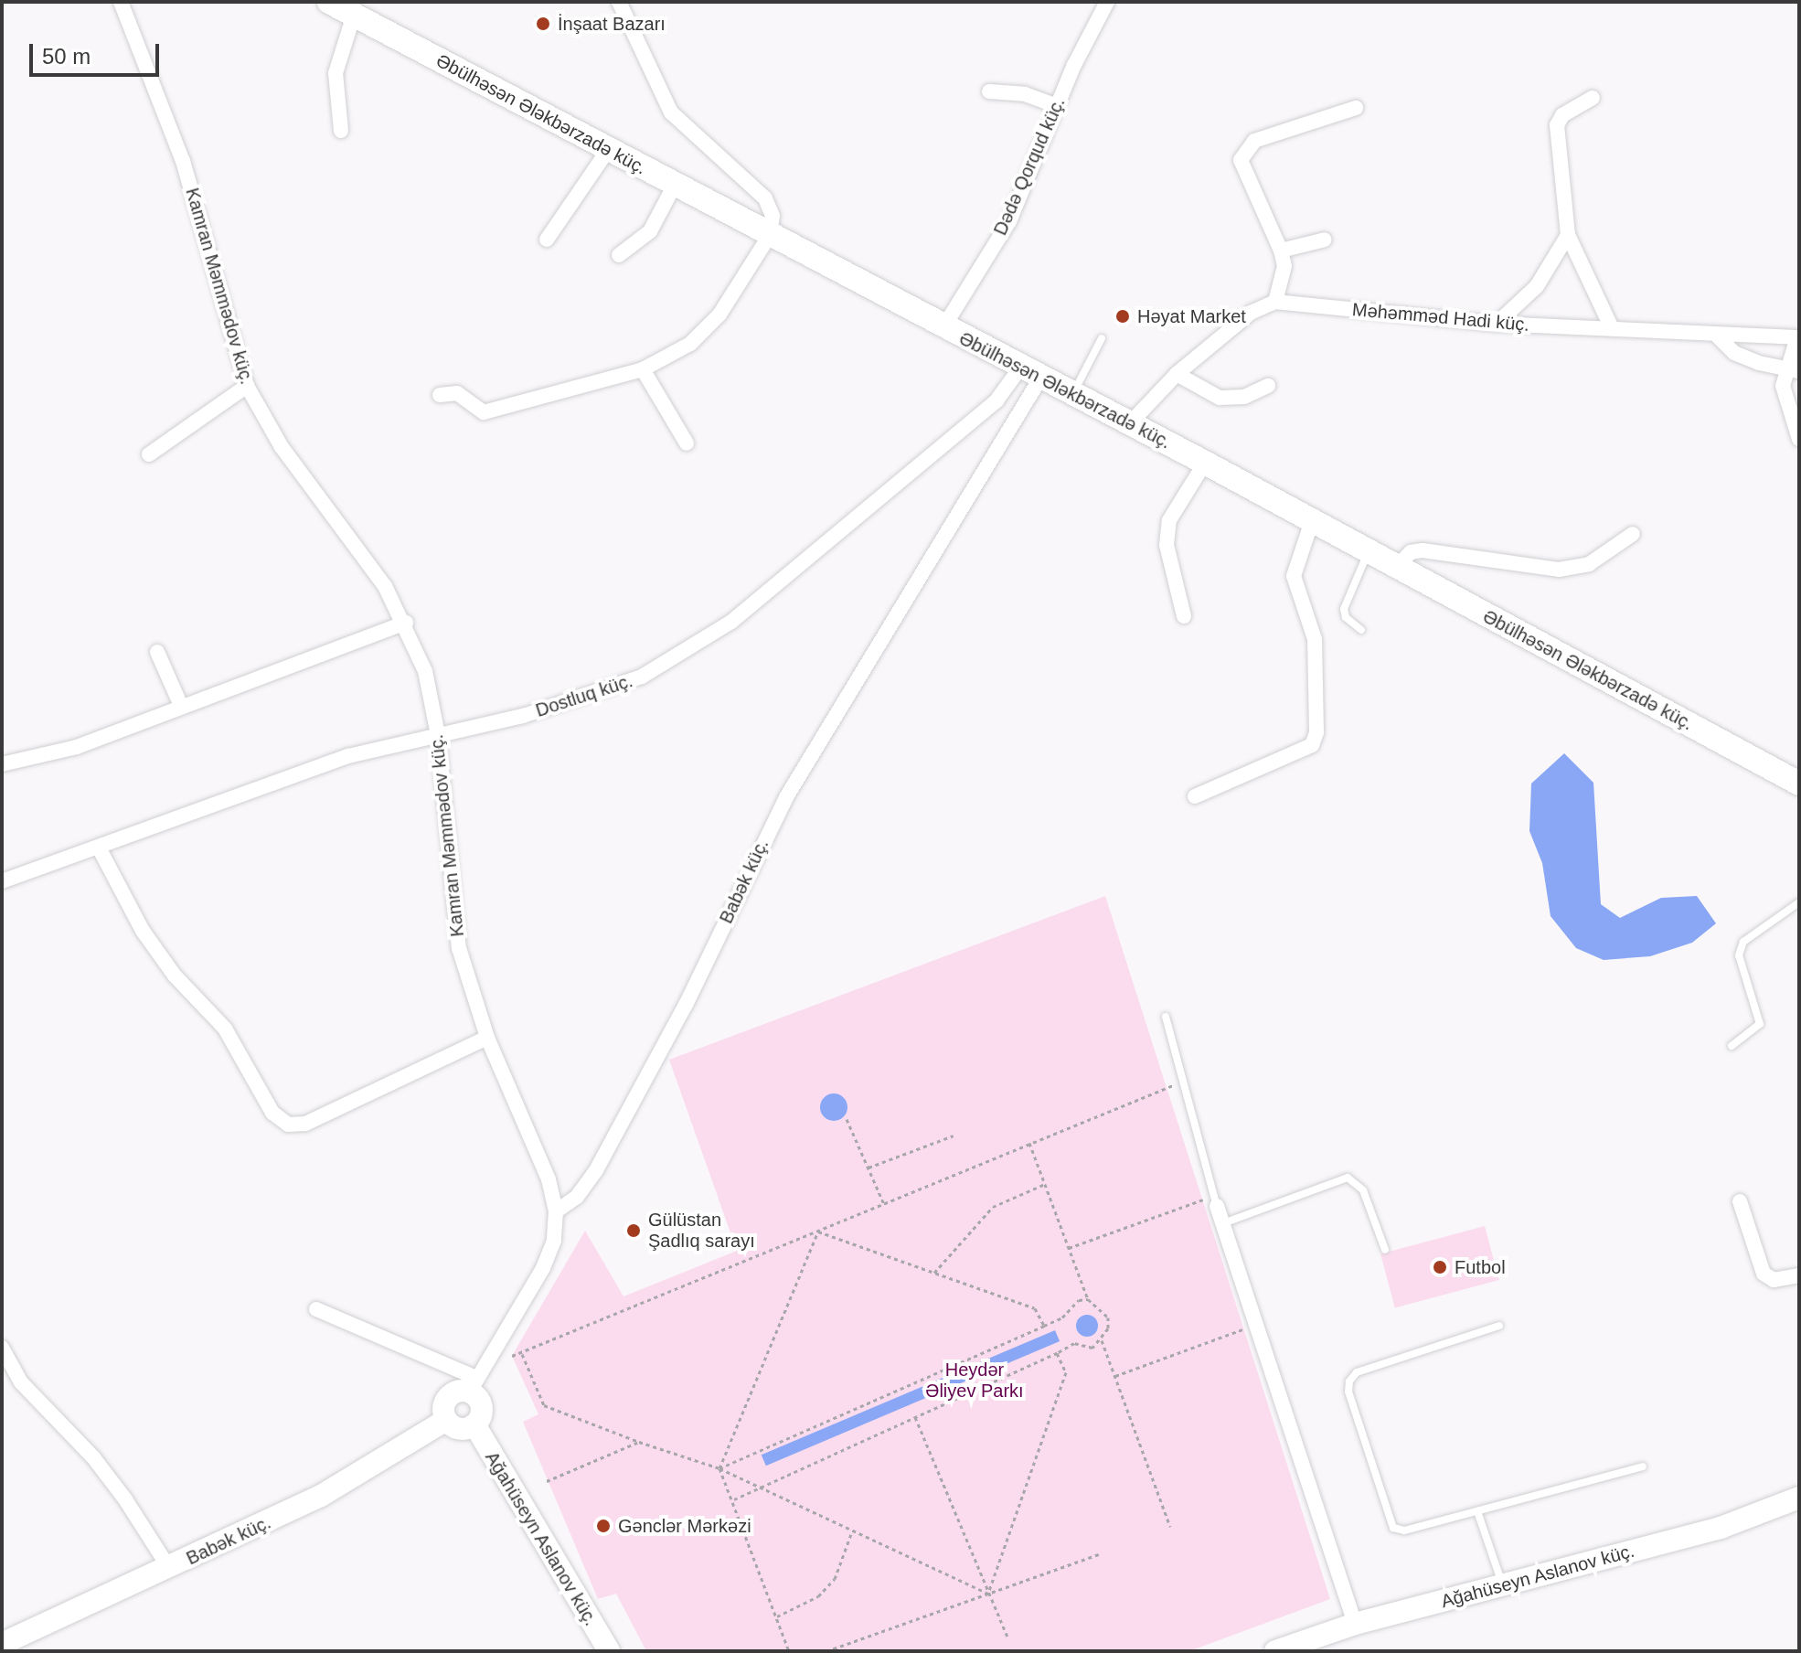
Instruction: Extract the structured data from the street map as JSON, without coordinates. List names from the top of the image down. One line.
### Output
{"streets":{"main road":["Əbülhəsən Ələkbərzadə küç."],"street":["Dədə Qorqud küç.","Kamran Məmmədov küç.","Məhəmməd Hadi küç.","Dostluq küç.","Babək küç.","Ağahüseyn Aslanov küç."]},"crossings":[["Əbülhəsən Ələkbərzadə küç.","Dədə Qorqud küç."],["Əbülhəsən Ələkbərzadə küç.","Dostluq küç."],["Əbülhəsən Ələkbərzadə küç.","Babək küç."],["Kamran Məmmədov küç.","Dostluq küç."],["Kamran Məmmədov küç.","Babək küç."],["Dostluq küç.","Babək küç."],["Babək küç.","Ağahüseyn Aslanov küç."]],"parks":["Heydər Əliyev Parkı"],"places":["İnşaat Bazarı","Həyat Market","Gülüstan Şadlıq sarayı","Futbol","Gənclər Mərkəzi"],"scale_bar":"50 m"}
